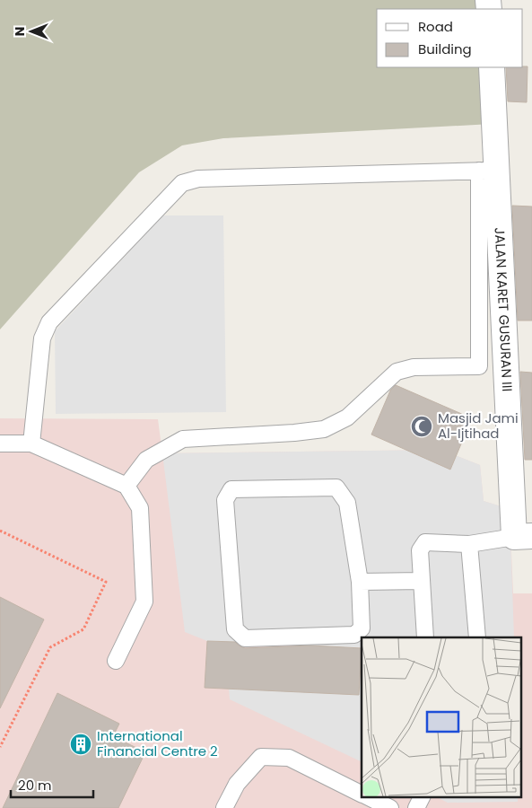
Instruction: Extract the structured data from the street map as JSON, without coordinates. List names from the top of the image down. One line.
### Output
{"streets":{"street":["JALAN KARET GUSURAN III"]},"places":{"mosque":["Masjid Jami Al-Ijtihad"],"building":["International Financial Centre 2"]},"legend":["Road","Building"],"scale_bar":"20 m","north":"left"}
